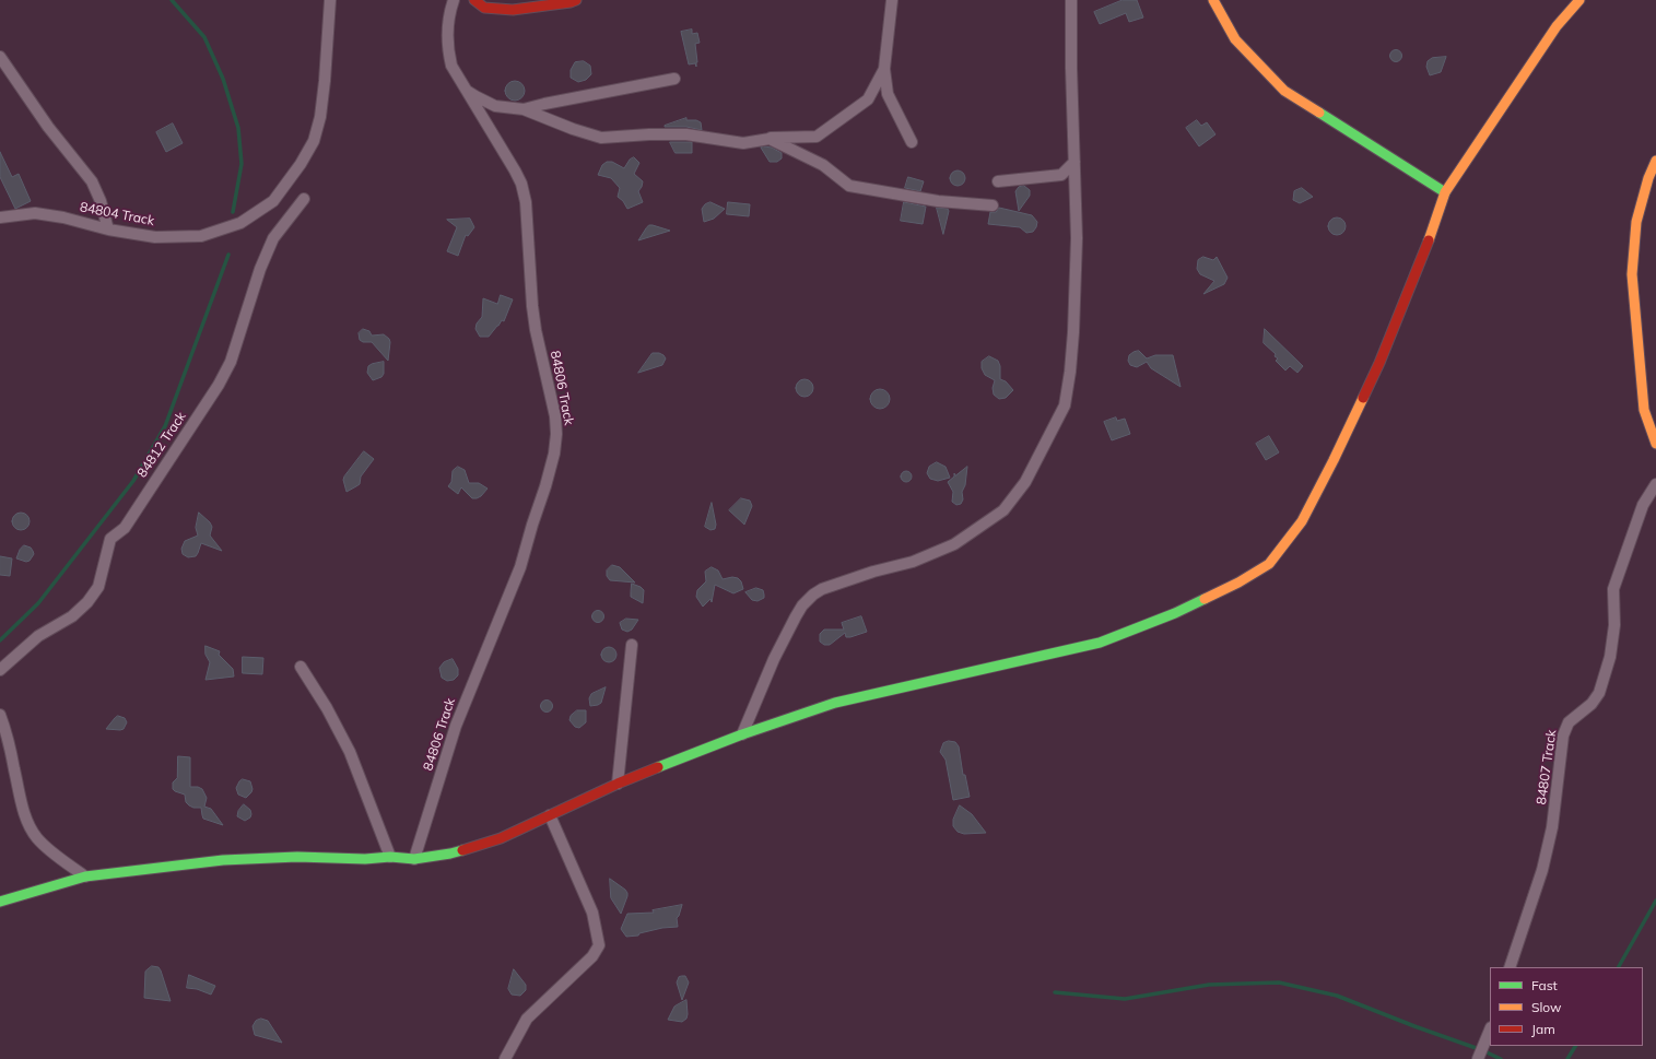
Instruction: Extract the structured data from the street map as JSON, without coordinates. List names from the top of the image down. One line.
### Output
{"streets":{"street":["84804 Track","84806 Track","84812 Track","84807 Track"]},"legend":["Fast","Slow","Jam"]}
